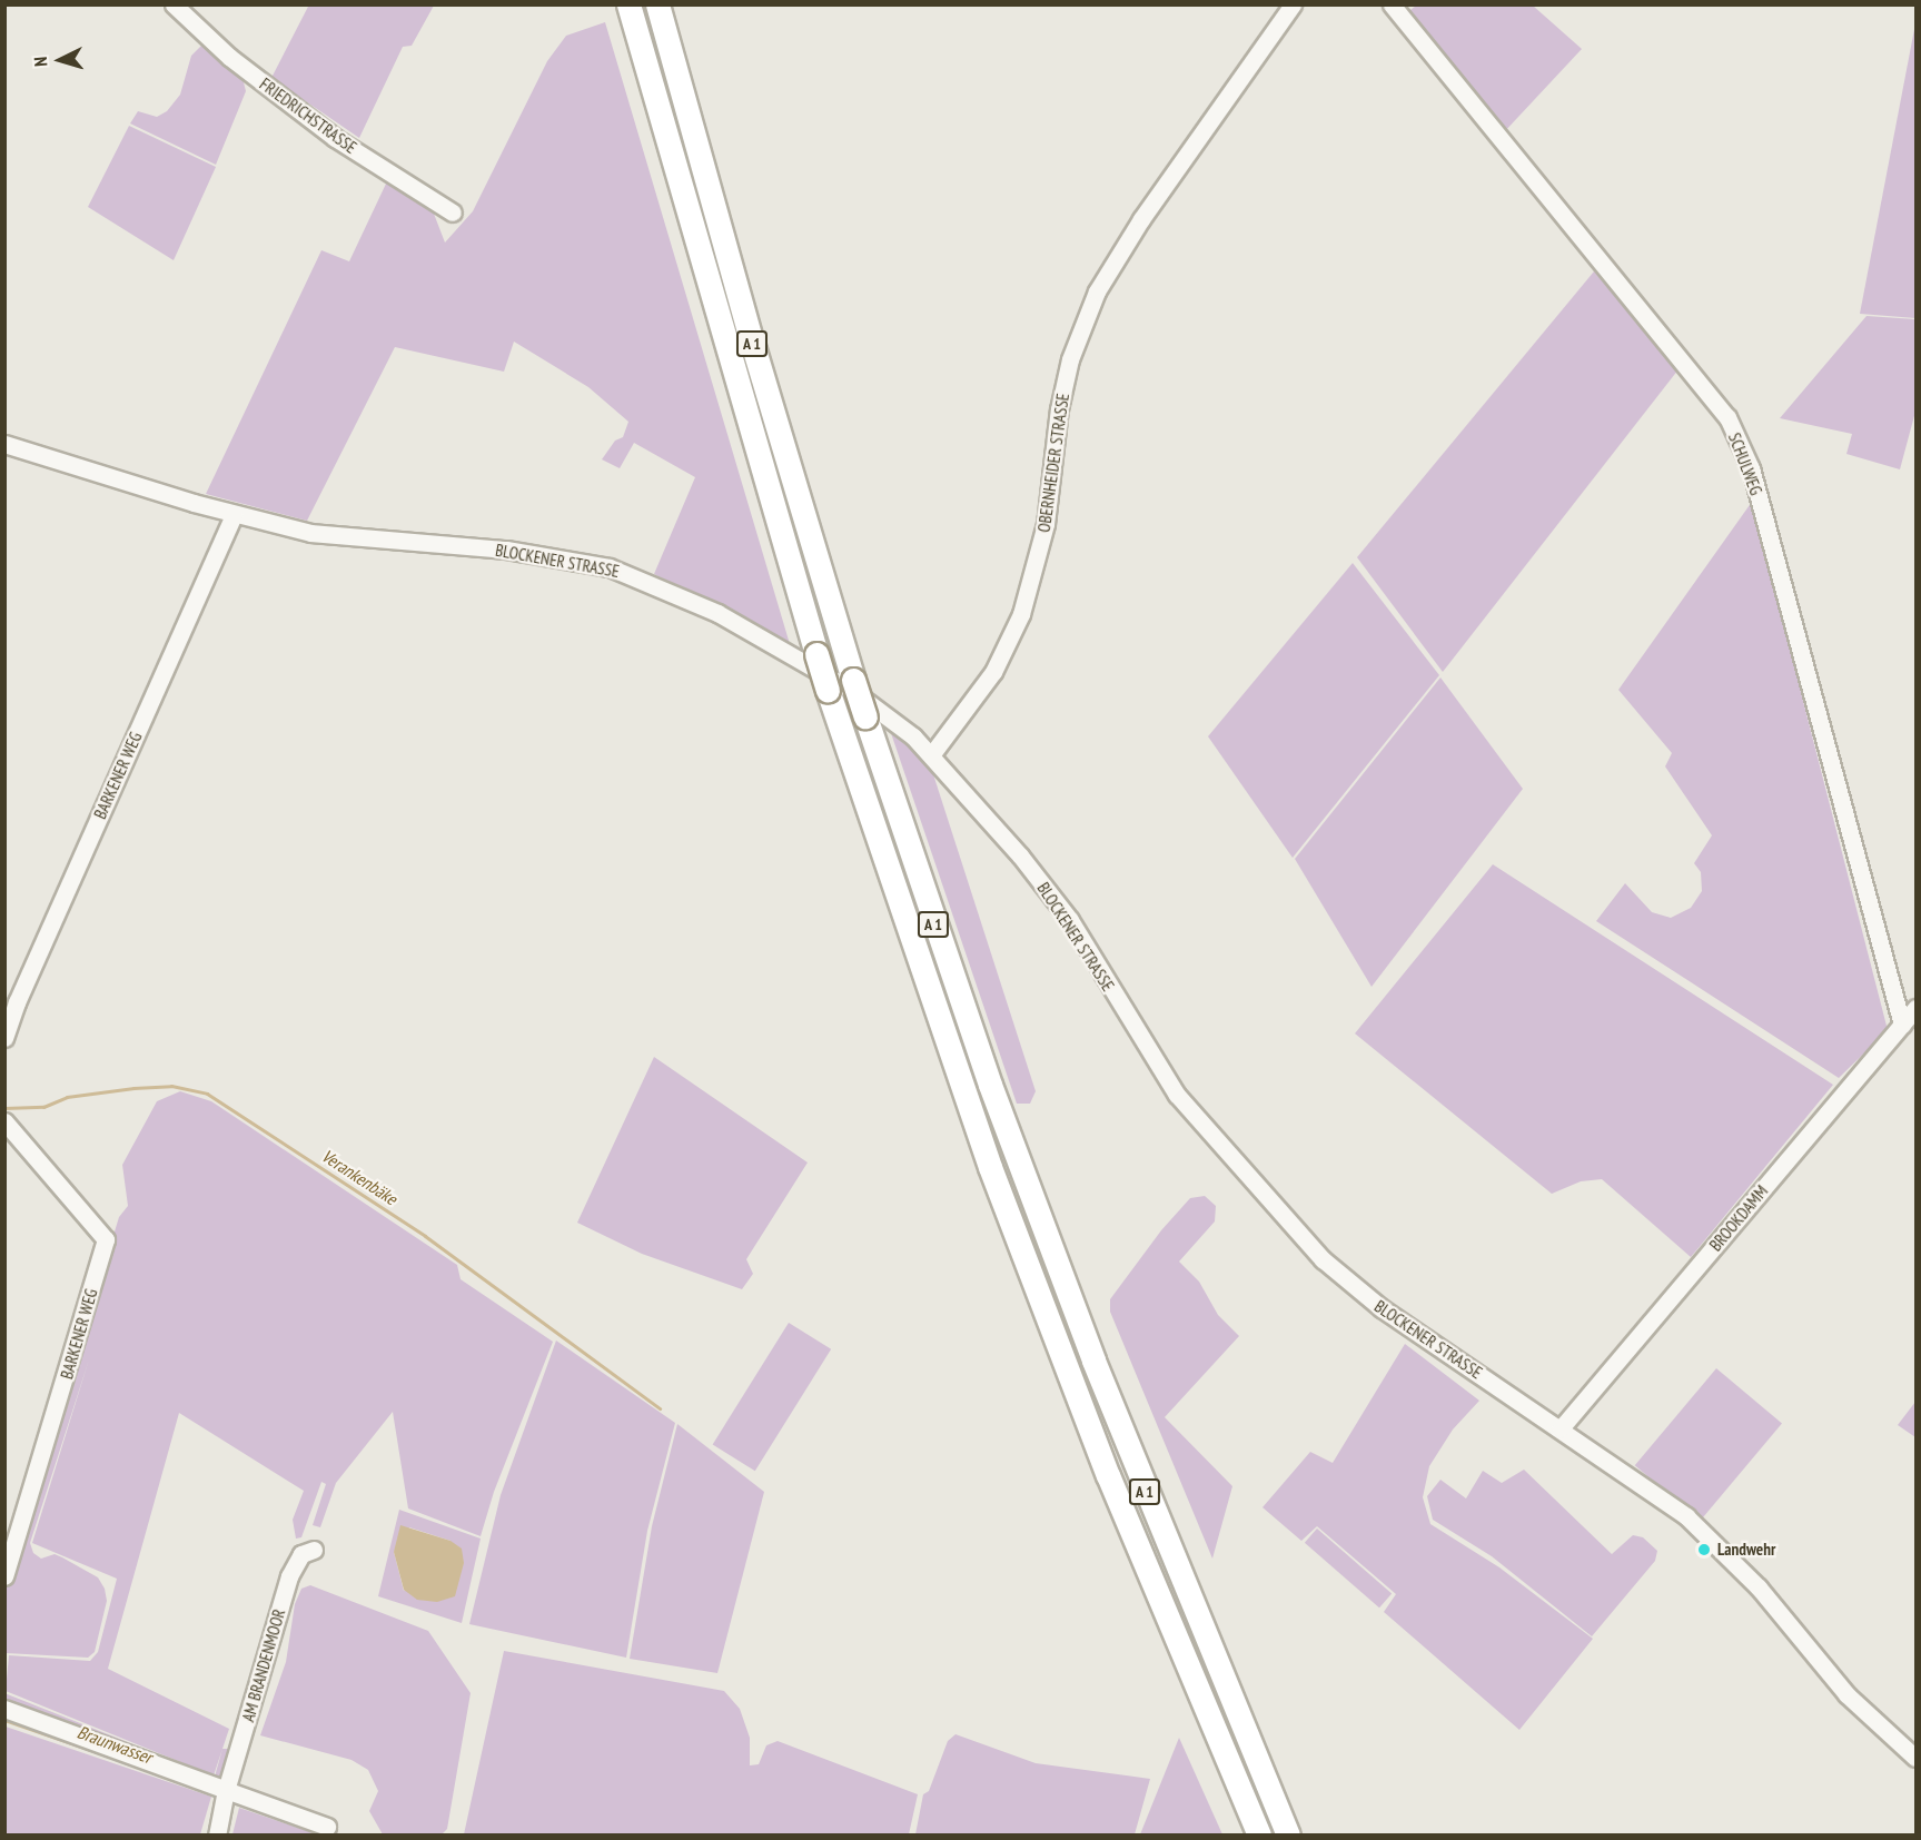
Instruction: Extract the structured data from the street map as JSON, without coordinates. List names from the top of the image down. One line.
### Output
{"streets":{"highway":["A 1"],"street":["FRIEDRICHSTRASSE","OBERNHEIDER STRASSE","SCHULWEG","BLOCKENER STRASSE","BARKENER WEG","BROOKDAMM","AM BRANDENMOOR"]},"crossings":[["OBERNHEIDER STRASSE","BLOCKENER STRASSE"],["SCHULWEG","BROOKDAMM"],["BLOCKENER STRASSE","BARKENER WEG"],["BLOCKENER STRASSE","BROOKDAMM"]],"water":["Verankenbäke","Braunwasser"],"places":["Landwehr"],"north":"left"}
